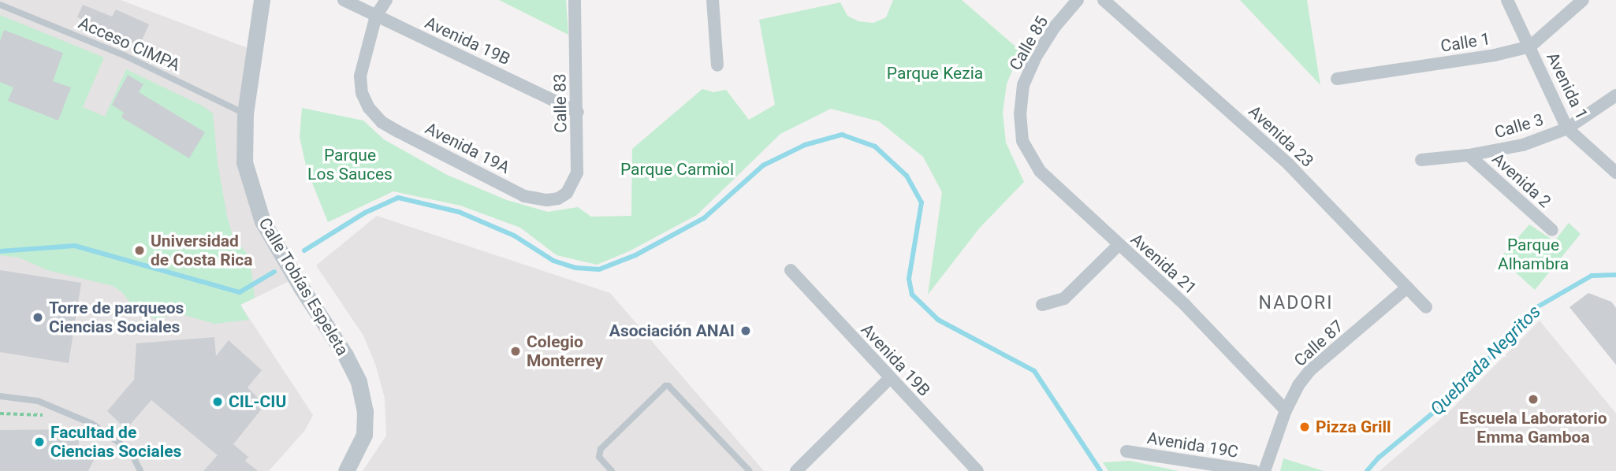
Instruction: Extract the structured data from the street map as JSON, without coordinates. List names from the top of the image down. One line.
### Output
{"streets":{"street":["Avenida 19B","Calle 1","Calle 85","Avenida 1","Calle 83","Calle 3","Avenida 23","Avenida 19A","Avenida 2","Avenida 21","Calle Tobías Espeleta","Calle 87","Avenida 19C"],"lane":["Acceso CIMPA"]},"crossings":[["Avenida 19B","Calle 83"],["Avenida 19B","Avenida 19A"],["Calle 1","Avenida 1"],["Calle 85","Avenida 21"],["Acceso CIMPA","Calle Tobías Espeleta"],["Avenida 1","Calle 3"],["Calle 83","Avenida 19A"],["Calle 3","Avenida 2"],["Avenida 23","Calle 87"],["Avenida 21","Calle 87"]],"districts":["NADORI"],"water":["Quebrada Negritos"],"parks":["Parque Kezia","Parque Los Sauces","Parque Carmiol","Parque Alhambra"],"places":["Universidad de Costa Rica","Torre de parqueos Ciencias Sociales","Asociación ANAI","Colegio Monterrey","Escuela Laboratorio Emma Gamboa","CIL-CIU","Pizza Grill","Facultad de Ciencias Sociales"]}
